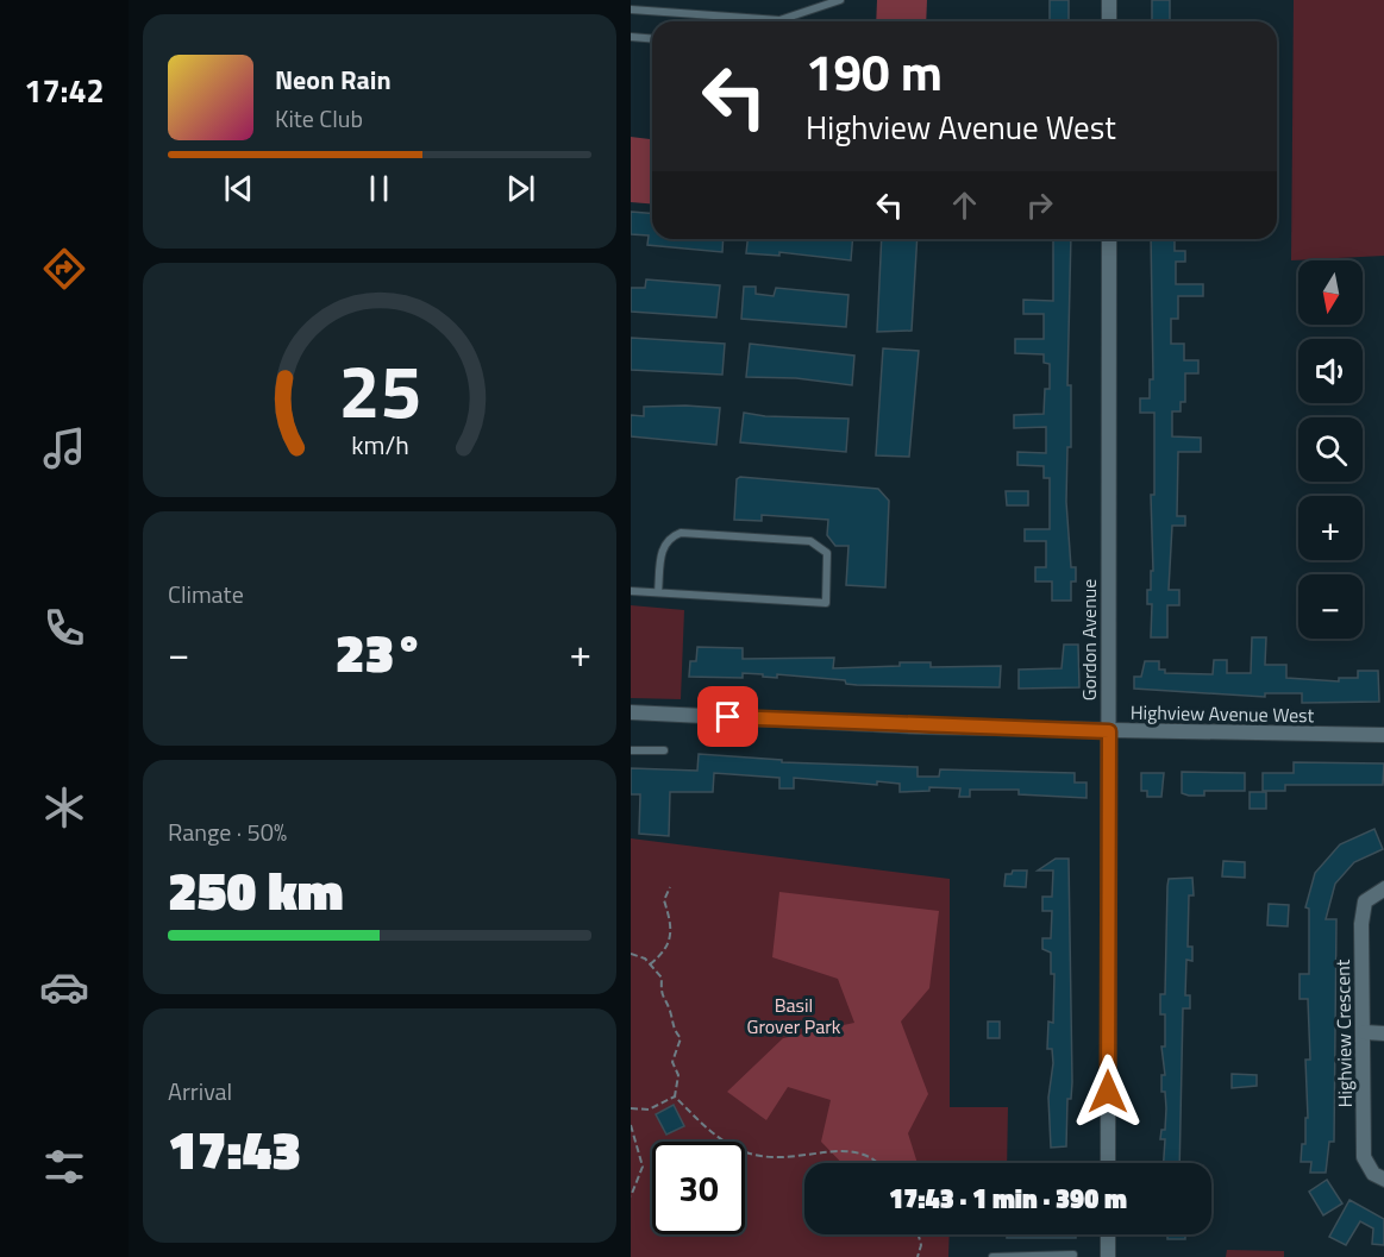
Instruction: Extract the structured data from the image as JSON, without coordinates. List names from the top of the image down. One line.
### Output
{"streets":{"street":["Gordon Avenue","Highview Avenue West","Highview Crescent"]},"crossings":[["Gordon Avenue","Highview Avenue West"]],"parks":["Basil Grover Park"],"north":"bottom","page":{"tabs":"17:42","turn":["190 m","Highview Avenue West"],"song":["Neon Rain","Kite Club"],"map_buttons":["+","−"],"tile":["Climate",["Range · 50%","250 km"],["Arrival","17:43"]],"heat":["−","23°","+"],"limit":"30","trip":"17:43 · 1 min · 390 m","gauge":["25","km/h"]}}
